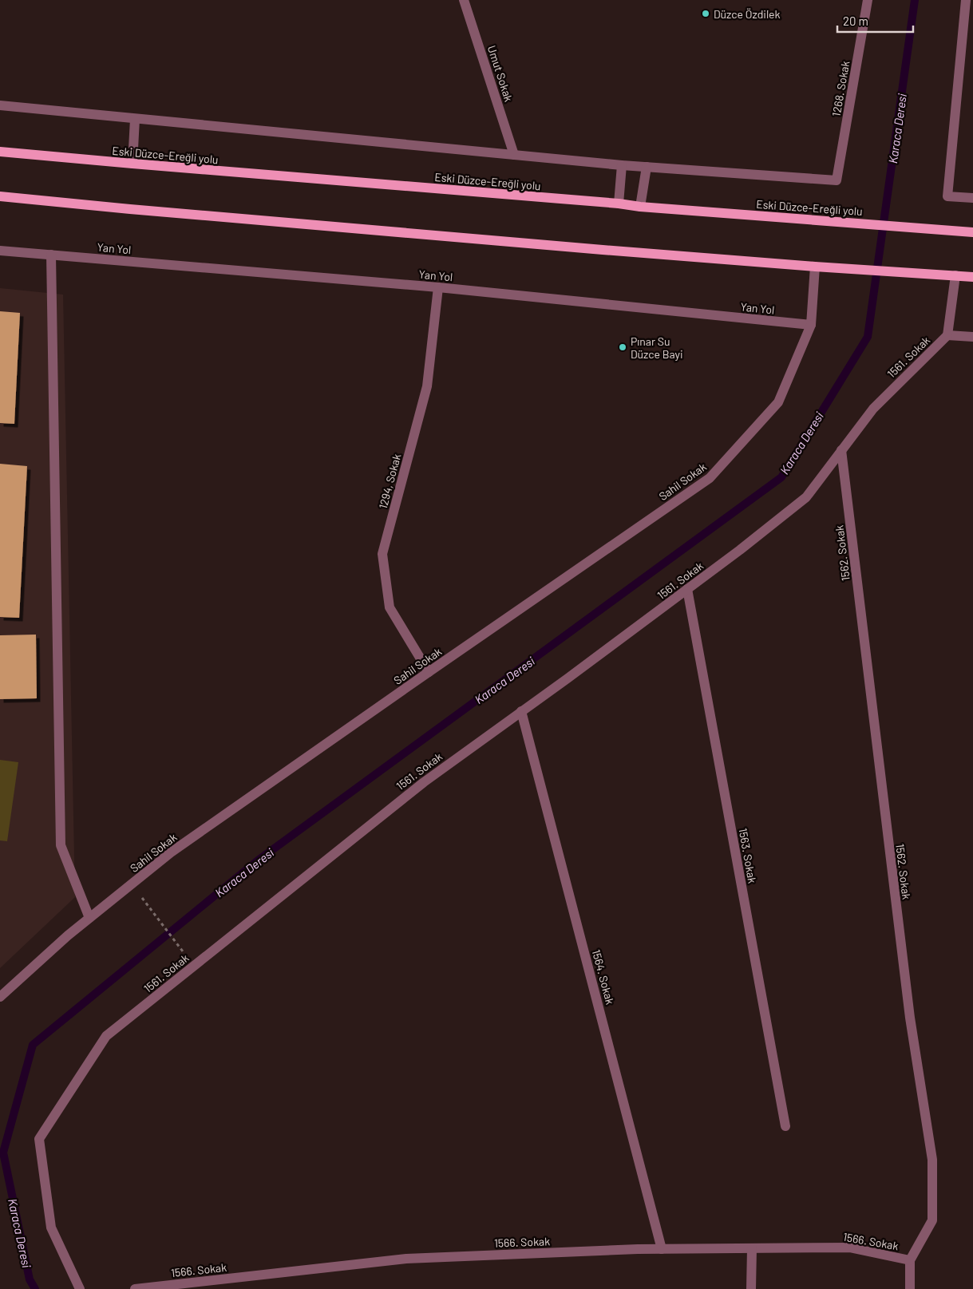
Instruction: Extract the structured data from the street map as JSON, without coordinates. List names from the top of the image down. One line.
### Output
{"streets":{"main road":["Eski Düzce-Ereğli yolu"],"street":["Umut Sokak","1268. Sokak","Yan Yol","1561. Sokak","1294, Sokak","Sahil Sokak","1562. Sokak","1563. Sokak","1564. Sokak","1566. Sokak"]},"crossings":[["Yan Yol","1294, Sokak"],["Yan Yol","Sahil Sokak"],["1561. Sokak","1562. Sokak"],["1561. Sokak","1563. Sokak"],["1561. Sokak","1564. Sokak"],["1294, Sokak","Sahil Sokak"],["1562. Sokak","1566. Sokak"],["1564. Sokak","1566. Sokak"]],"water":["Karaca Deresi"],"places":["Düzce Özdilek","Pınar Su Düzce Bayi"],"scale_bar":"20 m"}
